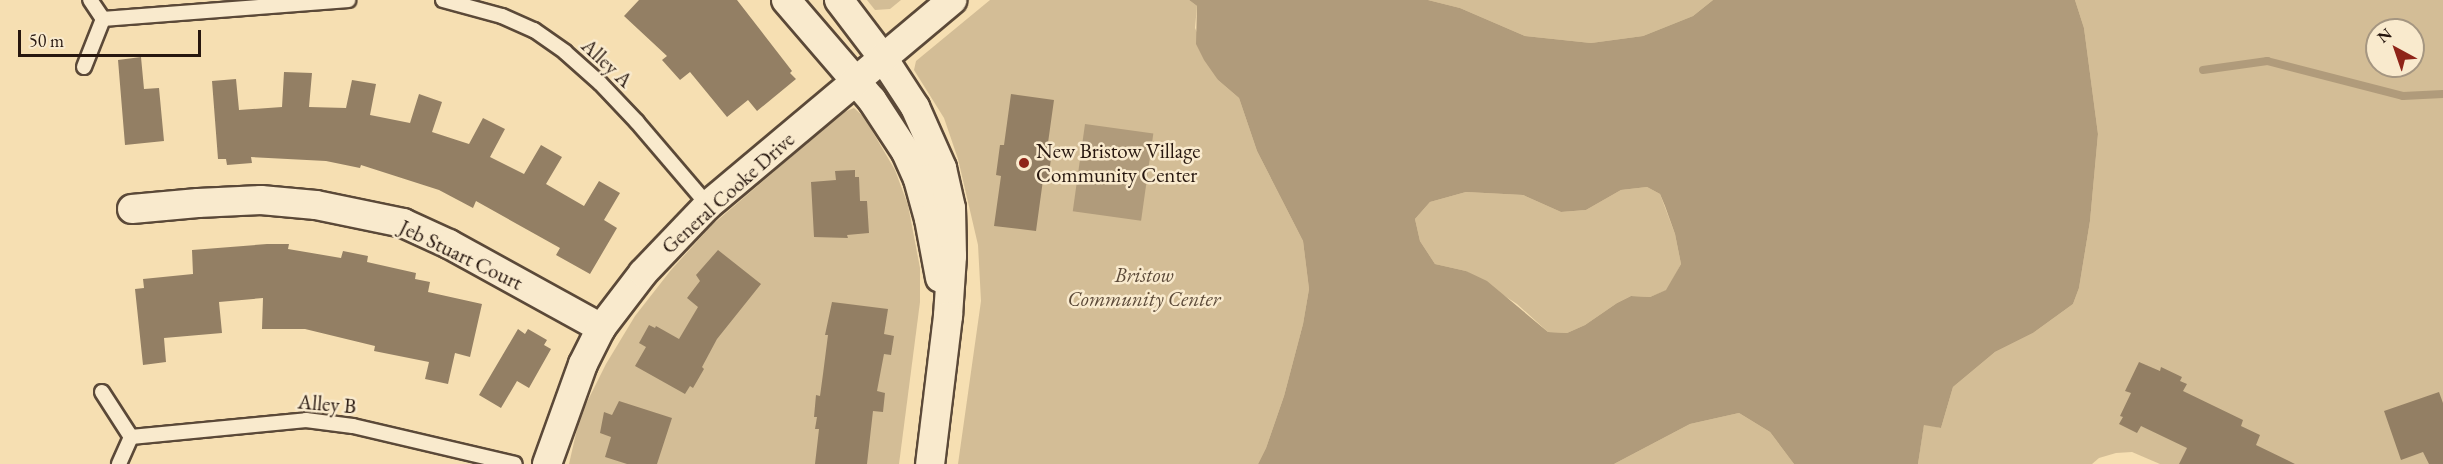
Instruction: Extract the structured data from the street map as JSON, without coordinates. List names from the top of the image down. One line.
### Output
{"streets":{"street":["General Cooke Drive","Jeb Stuart Court"],"lane":["Alley A","Alley B"]},"crossings":[["Alley A","General Cooke Drive"],["General Cooke Drive","Jeb Stuart Court"]],"parks":["Bristow Community Center"],"places":["New Bristow Village Community Center"],"scale_bar":"50 m","north":"top left"}
